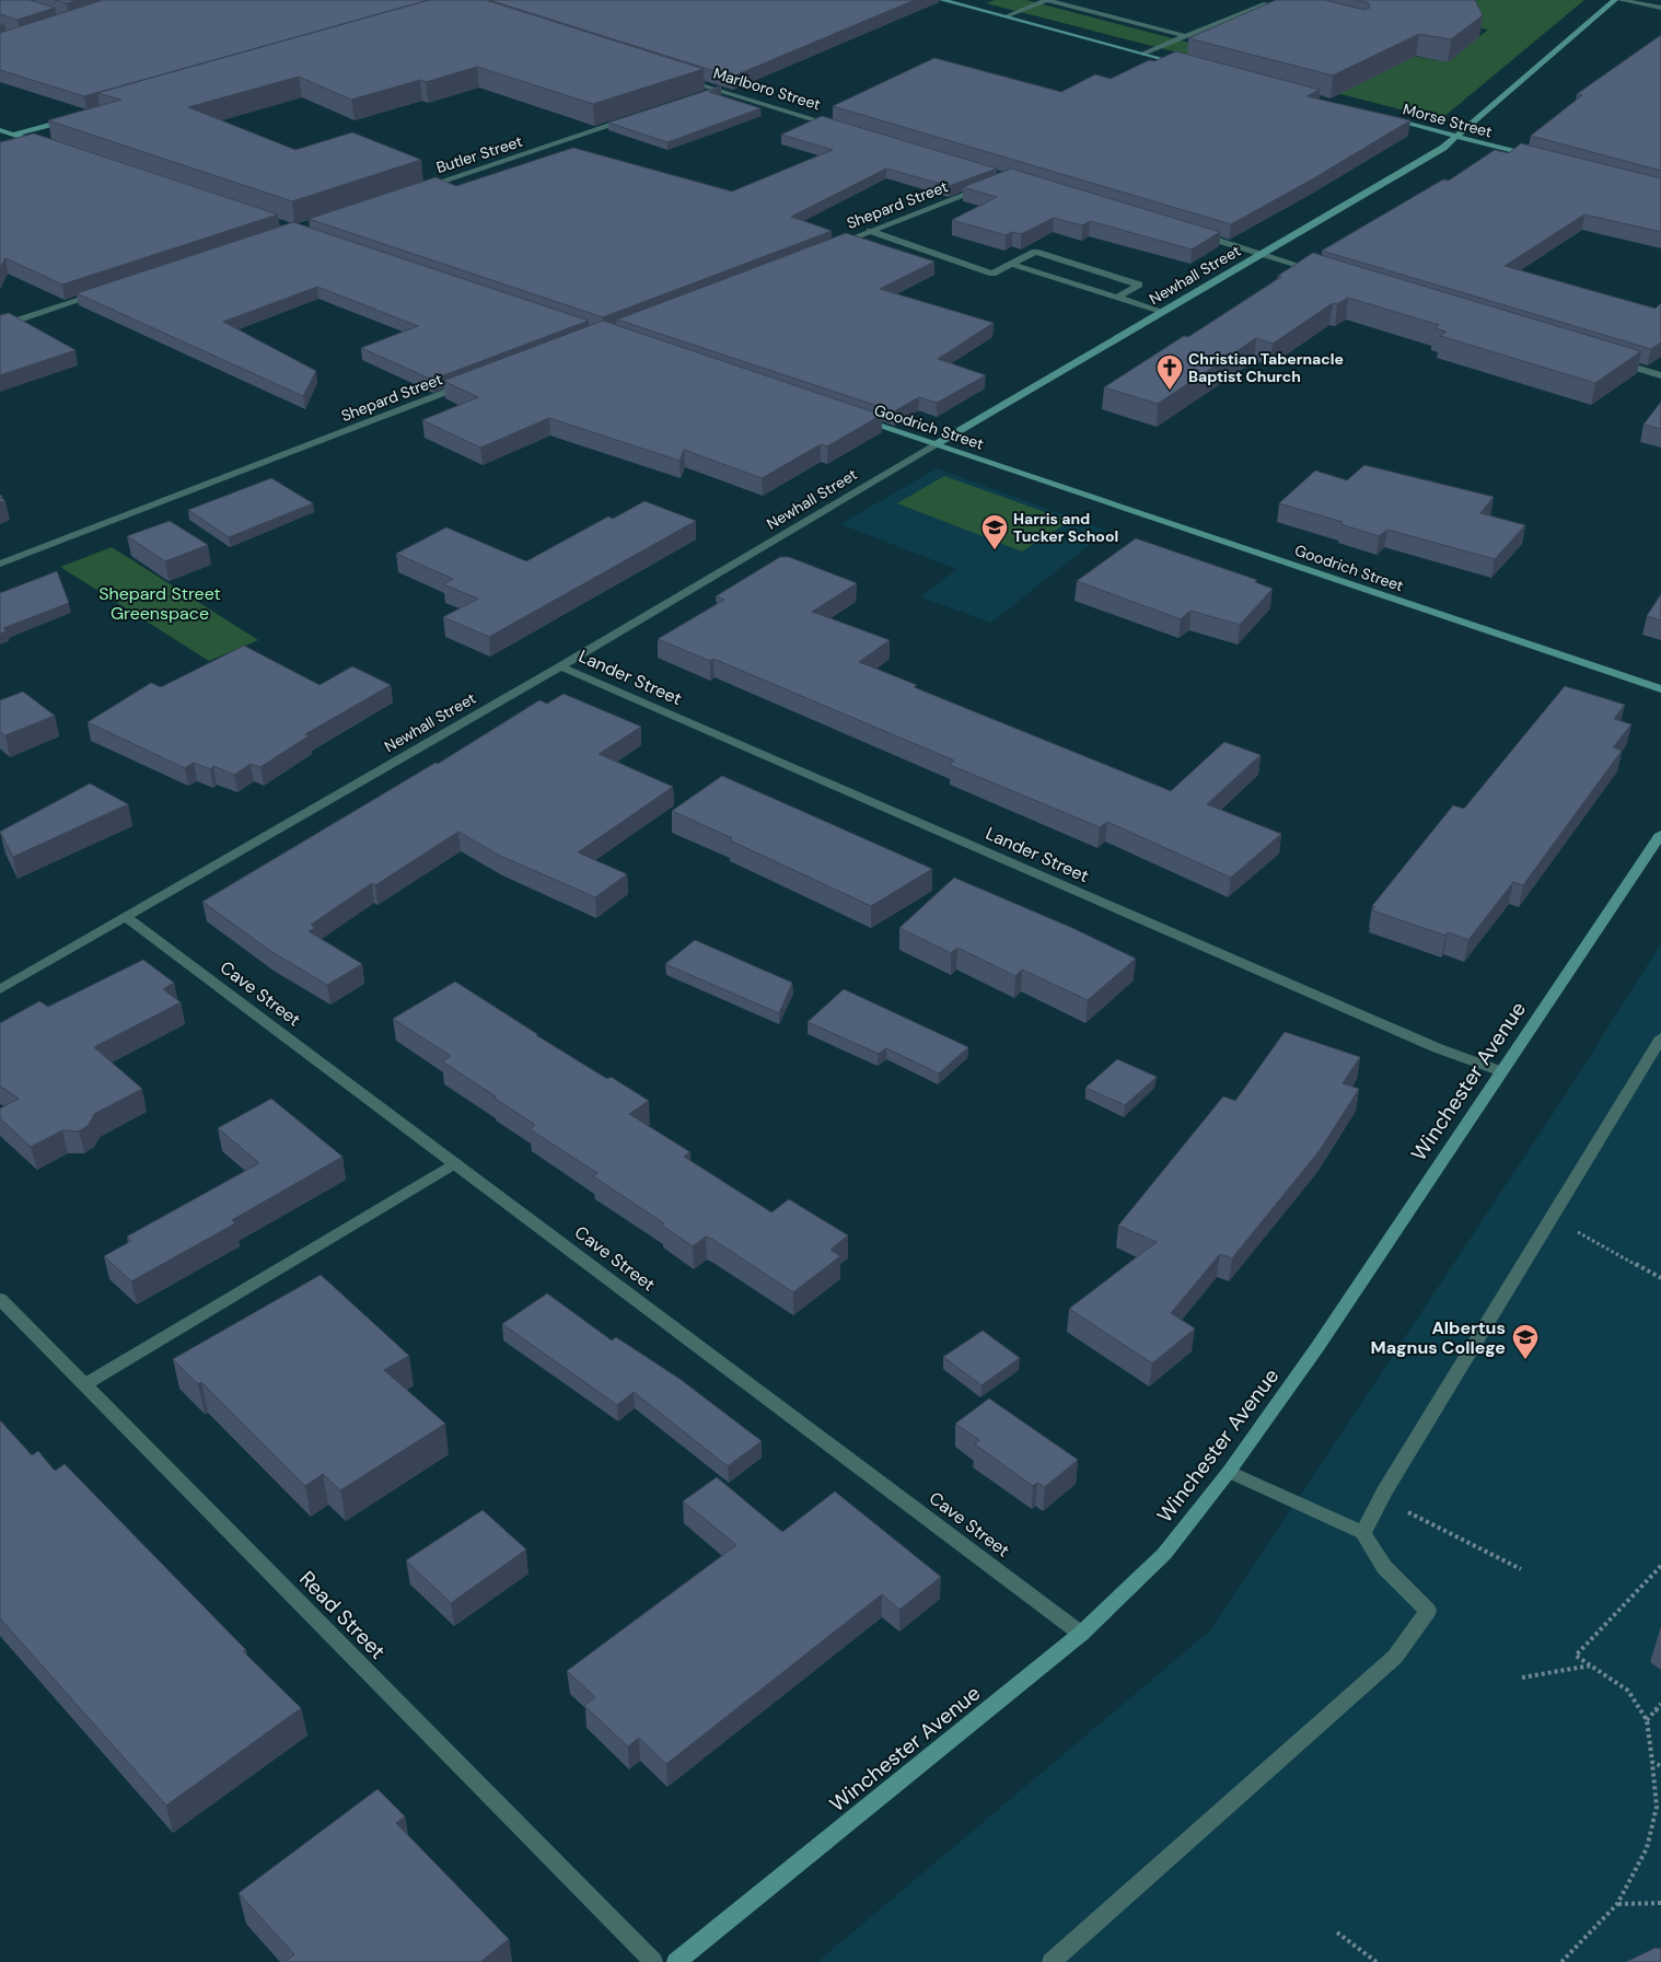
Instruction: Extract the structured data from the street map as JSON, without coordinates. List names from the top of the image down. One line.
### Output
{"streets":{"street":["Marlboro Street","Morse Street","Butler Street","Shepard Street","Newhall Street","Goodrich Street","Lander Street","Cave Street","Winchester Avenue","Read Street"]},"crossings":[["Morse Street","Newhall Street"],["Newhall Street","Goodrich Street"],["Newhall Street","Lander Street"],["Newhall Street","Cave Street"],["Lander Street","Winchester Avenue"],["Cave Street","Winchester Avenue"]],"parks":["Shepard Street Greenspace"],"places":{"church":["Christian Tabernacle Baptist Church"],"school or university":["Harris and Tucker School","Albertus Magnus College"]}}
